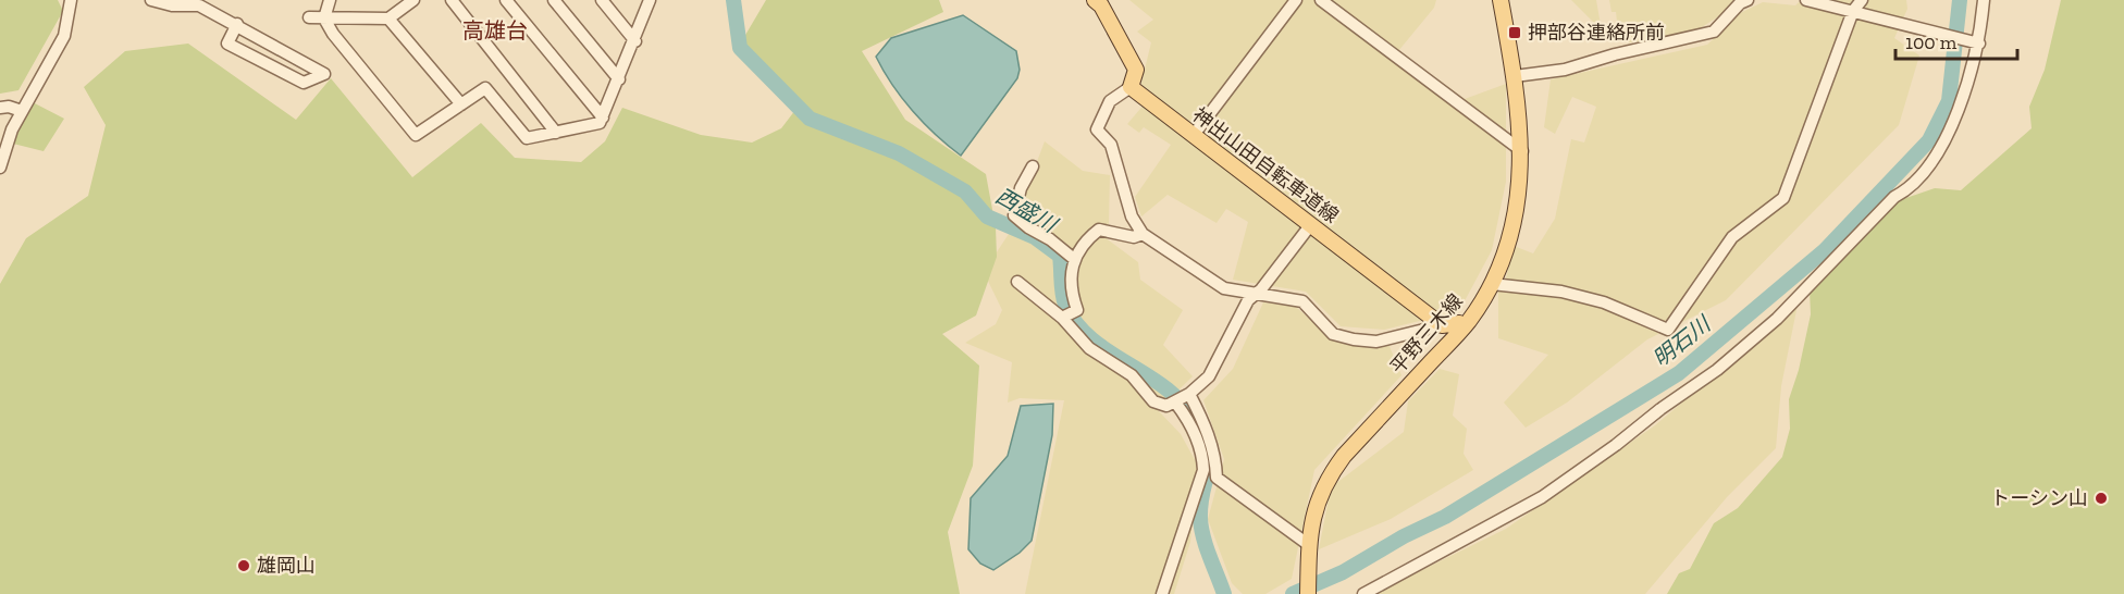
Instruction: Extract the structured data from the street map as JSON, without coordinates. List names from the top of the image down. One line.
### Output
{"streets":{"main road":["神出山田自転車道線","平野三木線"]},"districts":["高雄台"],"water":["西盛川","明石川"],"places":{"transit":["押部谷連絡所前"],"other":["トーシン山","雄岡山"]},"scale_bar":"100 m"}
